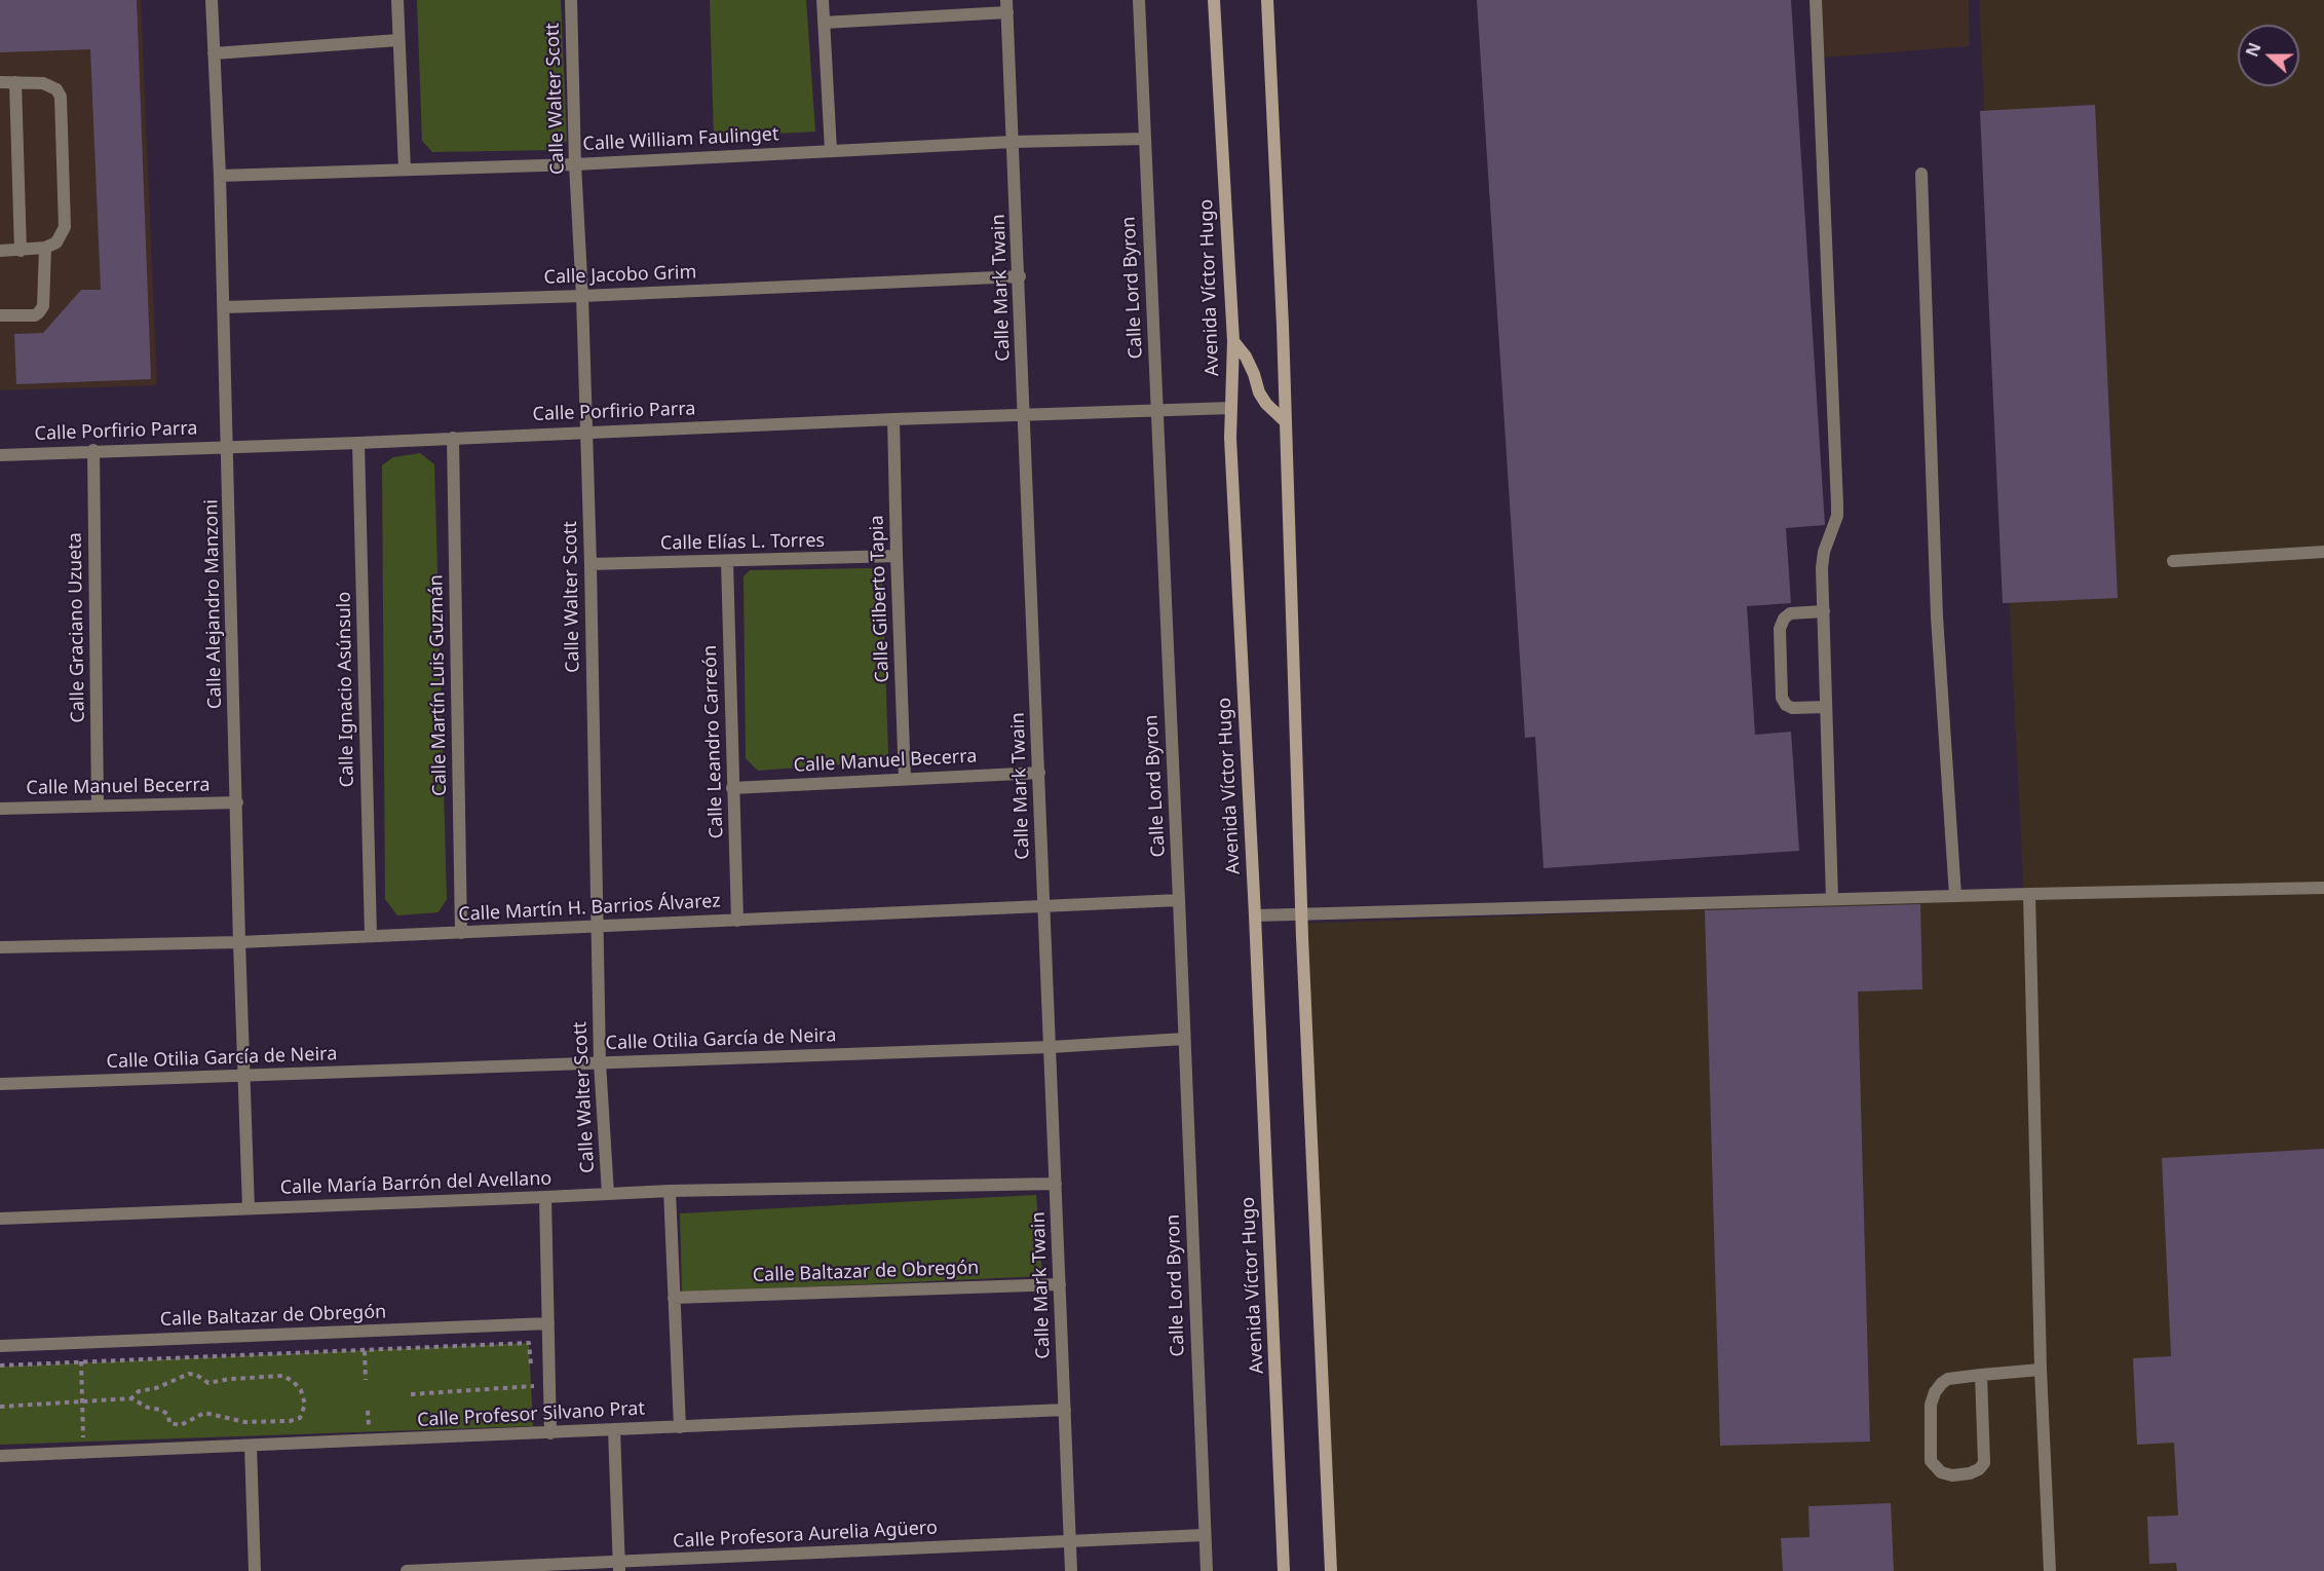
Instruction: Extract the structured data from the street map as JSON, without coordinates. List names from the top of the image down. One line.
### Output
{"streets":{"street":["Calle Walter Scott","Calle William Faulinget","Calle Jacobo Grim","Calle Mark Twain","Calle Lord Byron","Avenida Víctor Hugo","Calle Porfirio Parra","Calle Elías L. Torres","Calle Gilberto Tapia","Calle Alejandro Manzoni","Calle Graciano Uzueta","Calle Martín Luis Guzmán","Calle Ignacio Asúnsulo","Calle Leandro Carreón","Calle Manuel Becerra","Calle Martín H. Barrios Álvarez","Calle Otilia García de Neira","Calle María Barrón del Avellano","Calle Baltazar de Obregón","Calle Profesor Silvano Prat","Calle Profesora Aurelia Agüero"]},"crossings":[["Calle Walter Scott","Calle William Faulinget"],["Calle Walter Scott","Calle Jacobo Grim"],["Calle Walter Scott","Calle Porfirio Parra"],["Calle Walter Scott","Calle Elías L. Torres"],["Calle Walter Scott","Calle Martín H. Barrios Álvarez"],["Calle Walter Scott","Calle Otilia García de Neira"],["Calle Walter Scott","Calle María Barrón del Avellano"],["Calle William Faulinget","Calle Mark Twain"],["Calle William Faulinget","Calle Lord Byron"],["Calle William Faulinget","Calle Alejandro Manzoni"],["Calle Jacobo Grim","Calle Mark Twain"],["Calle Jacobo Grim","Calle Alejandro Manzoni"],["Calle Mark Twain","Calle Porfirio Parra"],["Calle Mark Twain","Calle Manuel Becerra"],["Calle Mark Twain","Calle Martín H. Barrios Álvarez"],["Calle Mark Twain","Calle Otilia García de Neira"],["Calle Mark Twain","Calle María Barrón del Avellano"],["Calle Mark Twain","Calle Baltazar de Obregón"],["Calle Mark Twain","Calle Profesor Silvano Prat"],["Calle Mark Twain","Calle Profesora Aurelia Agüero"],["Calle Lord Byron","Calle Porfirio Parra"],["Calle Lord Byron","Calle Martín H. Barrios Álvarez"],["Calle Lord Byron","Calle Otilia García de Neira"],["Calle Lord Byron","Calle Profesora Aurelia Agüero"],["Avenida Víctor Hugo","Calle Porfirio Parra"],["Calle Porfirio Parra","Calle Gilberto Tapia"],["Calle Porfirio Parra","Calle Alejandro Manzoni"],["Calle Porfirio Parra","Calle Graciano Uzueta"],["Calle Porfirio Parra","Calle Martín Luis Guzmán"],["Calle Porfirio Parra","Calle Ignacio Asúnsulo"],["Calle Elías L. Torres","Calle Gilberto Tapia"],["Calle Elías L. Torres","Calle Leandro Carreón"],["Calle Gilberto Tapia","Calle Manuel Becerra"],["Calle Alejandro Manzoni","Calle Manuel Becerra"],["Calle Alejandro Manzoni","Calle Martín H. Barrios Álvarez"],["Calle Alejandro Manzoni","Calle Otilia García de Neira"],["Calle Alejandro Manzoni","Calle María Barrón del Avellano"],["Calle Graciano Uzueta","Calle Manuel Becerra"],["Calle Martín Luis Guzmán","Calle Martín H. Barrios Álvarez"],["Calle Ignacio Asúnsulo","Calle Martín H. Barrios Álvarez"],["Calle Leandro Carreón","Calle Manuel Becerra"],["Calle Leandro Carreón","Calle Martín H. Barrios Álvarez"]],"north":"left"}
